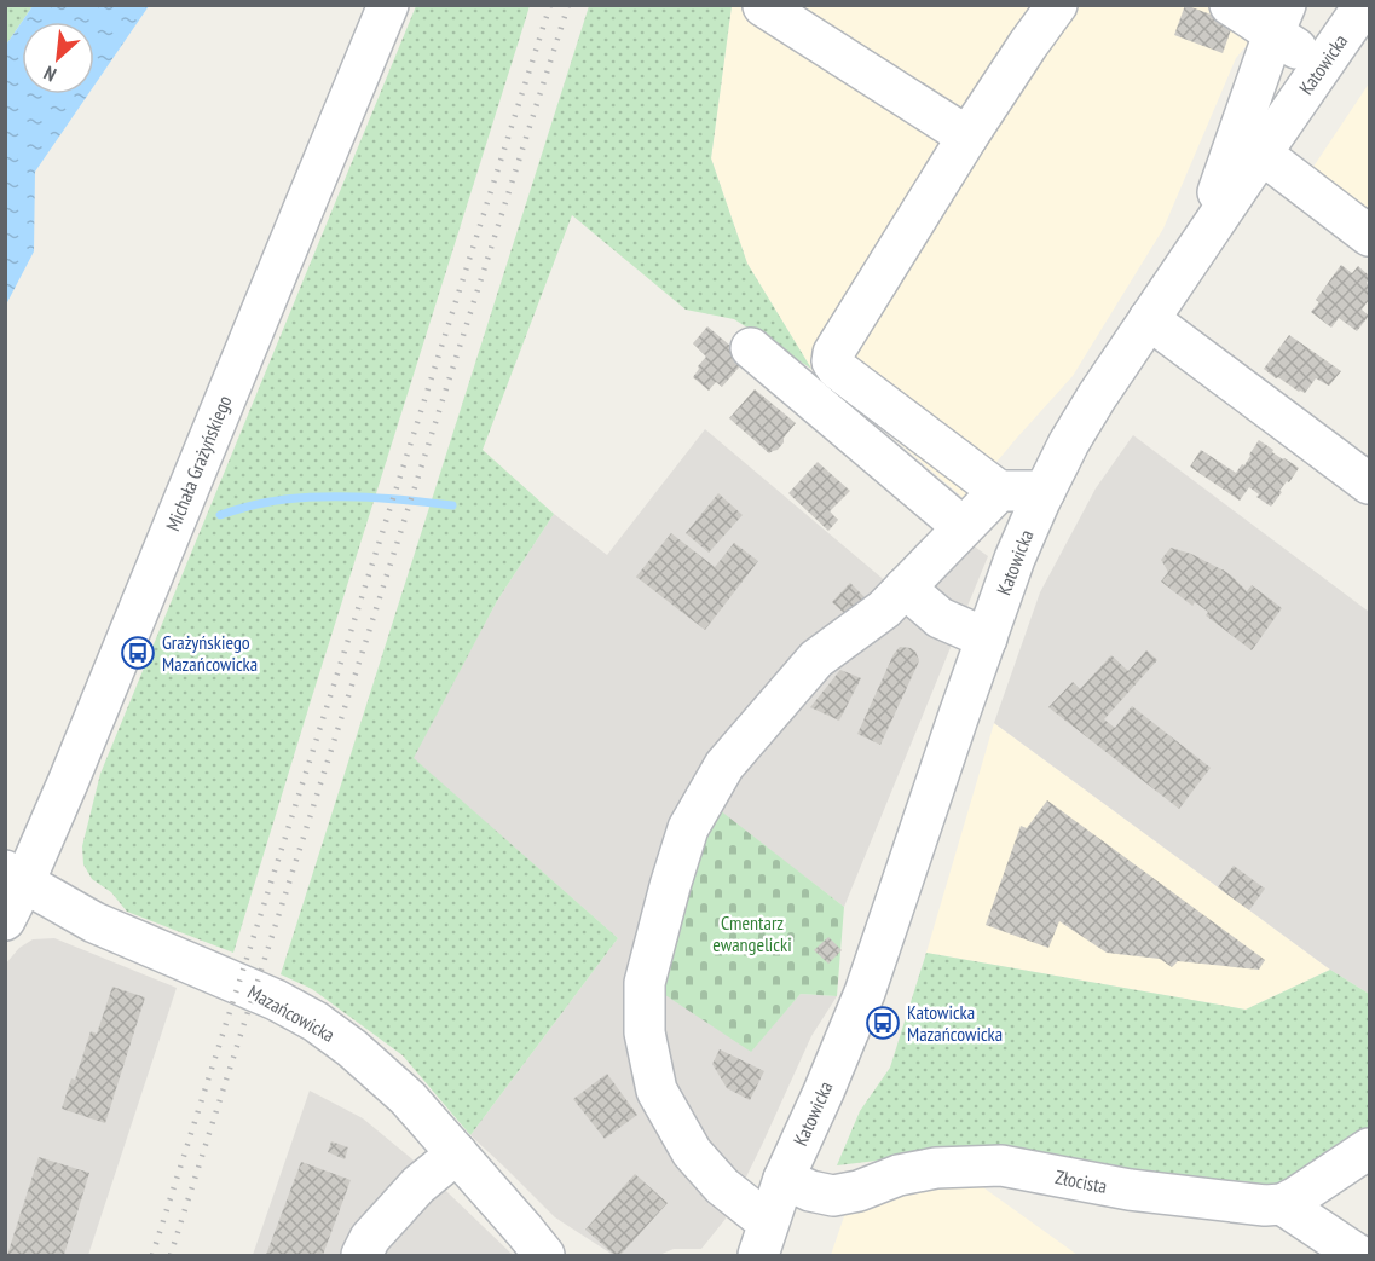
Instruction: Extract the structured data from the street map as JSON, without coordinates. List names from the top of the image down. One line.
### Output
{"streets":{"street":["Katowicka","Michała Grażyńskiego","Mazańcowicka","Złocista"]},"crossings":[["Katowicka","Złocista"],["Michała Grażyńskiego","Mazańcowicka"]],"parks":["Cmentarz ewangelicki"],"places":{"bus stop":["Grażyńskiego Mazańcowicka","Katowicka Mazańcowicka"]},"north":"bottom left"}
